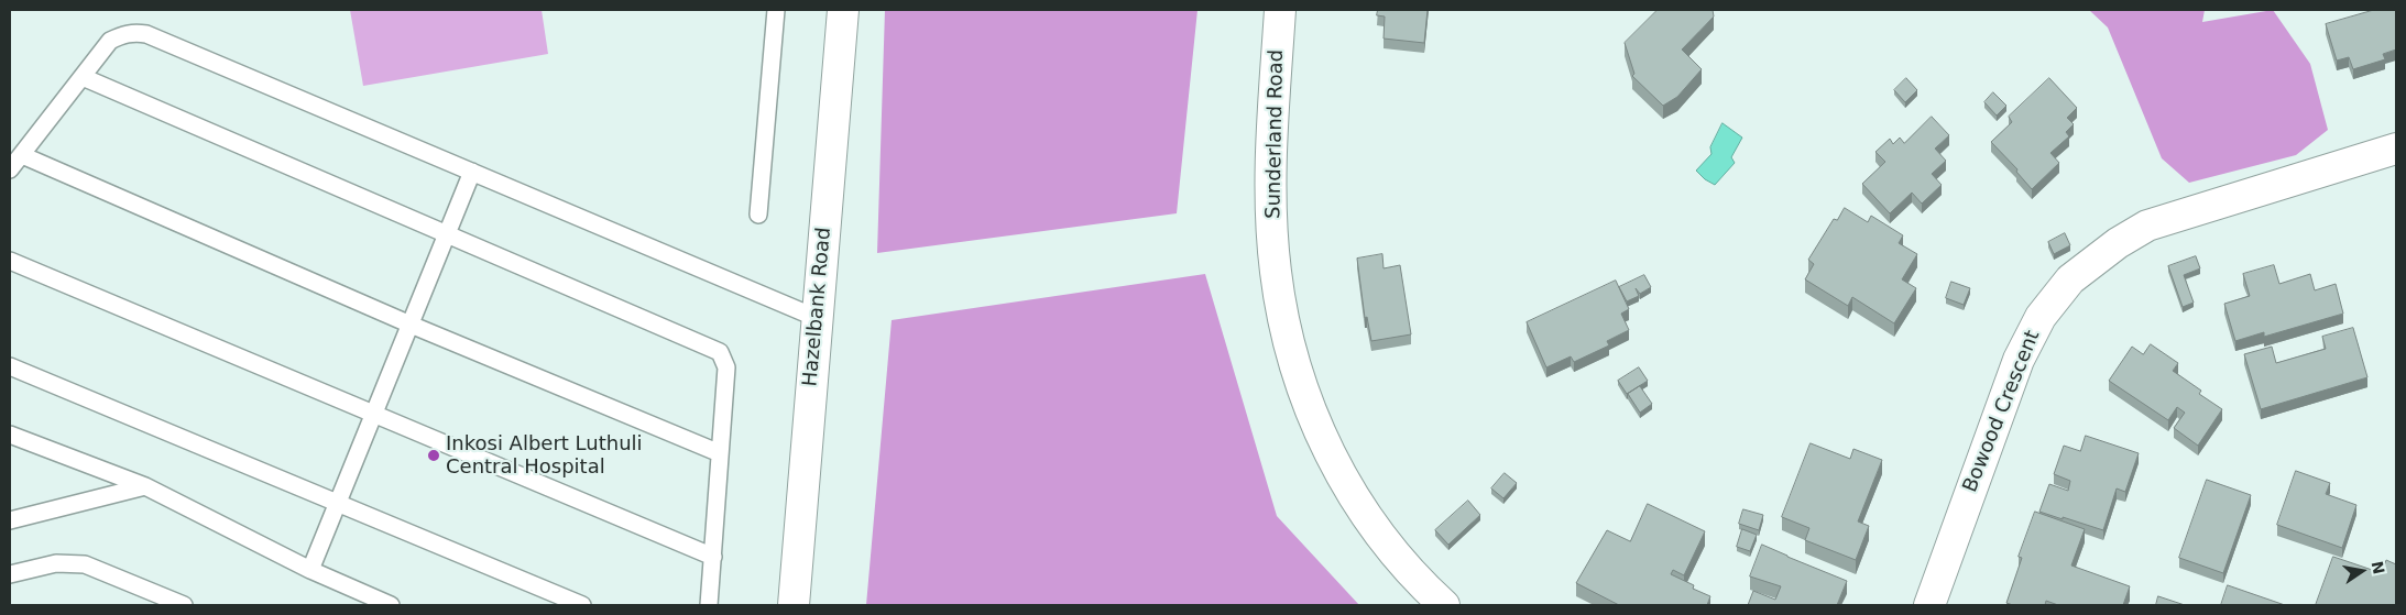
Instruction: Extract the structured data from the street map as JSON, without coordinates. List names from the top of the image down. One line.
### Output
{"streets":{"street":["Sunderland Road","Hazelbank Road","Bowood Crescent"]},"places":["Inkosi Albert Luthuli Central Hospital"],"north":"right"}
